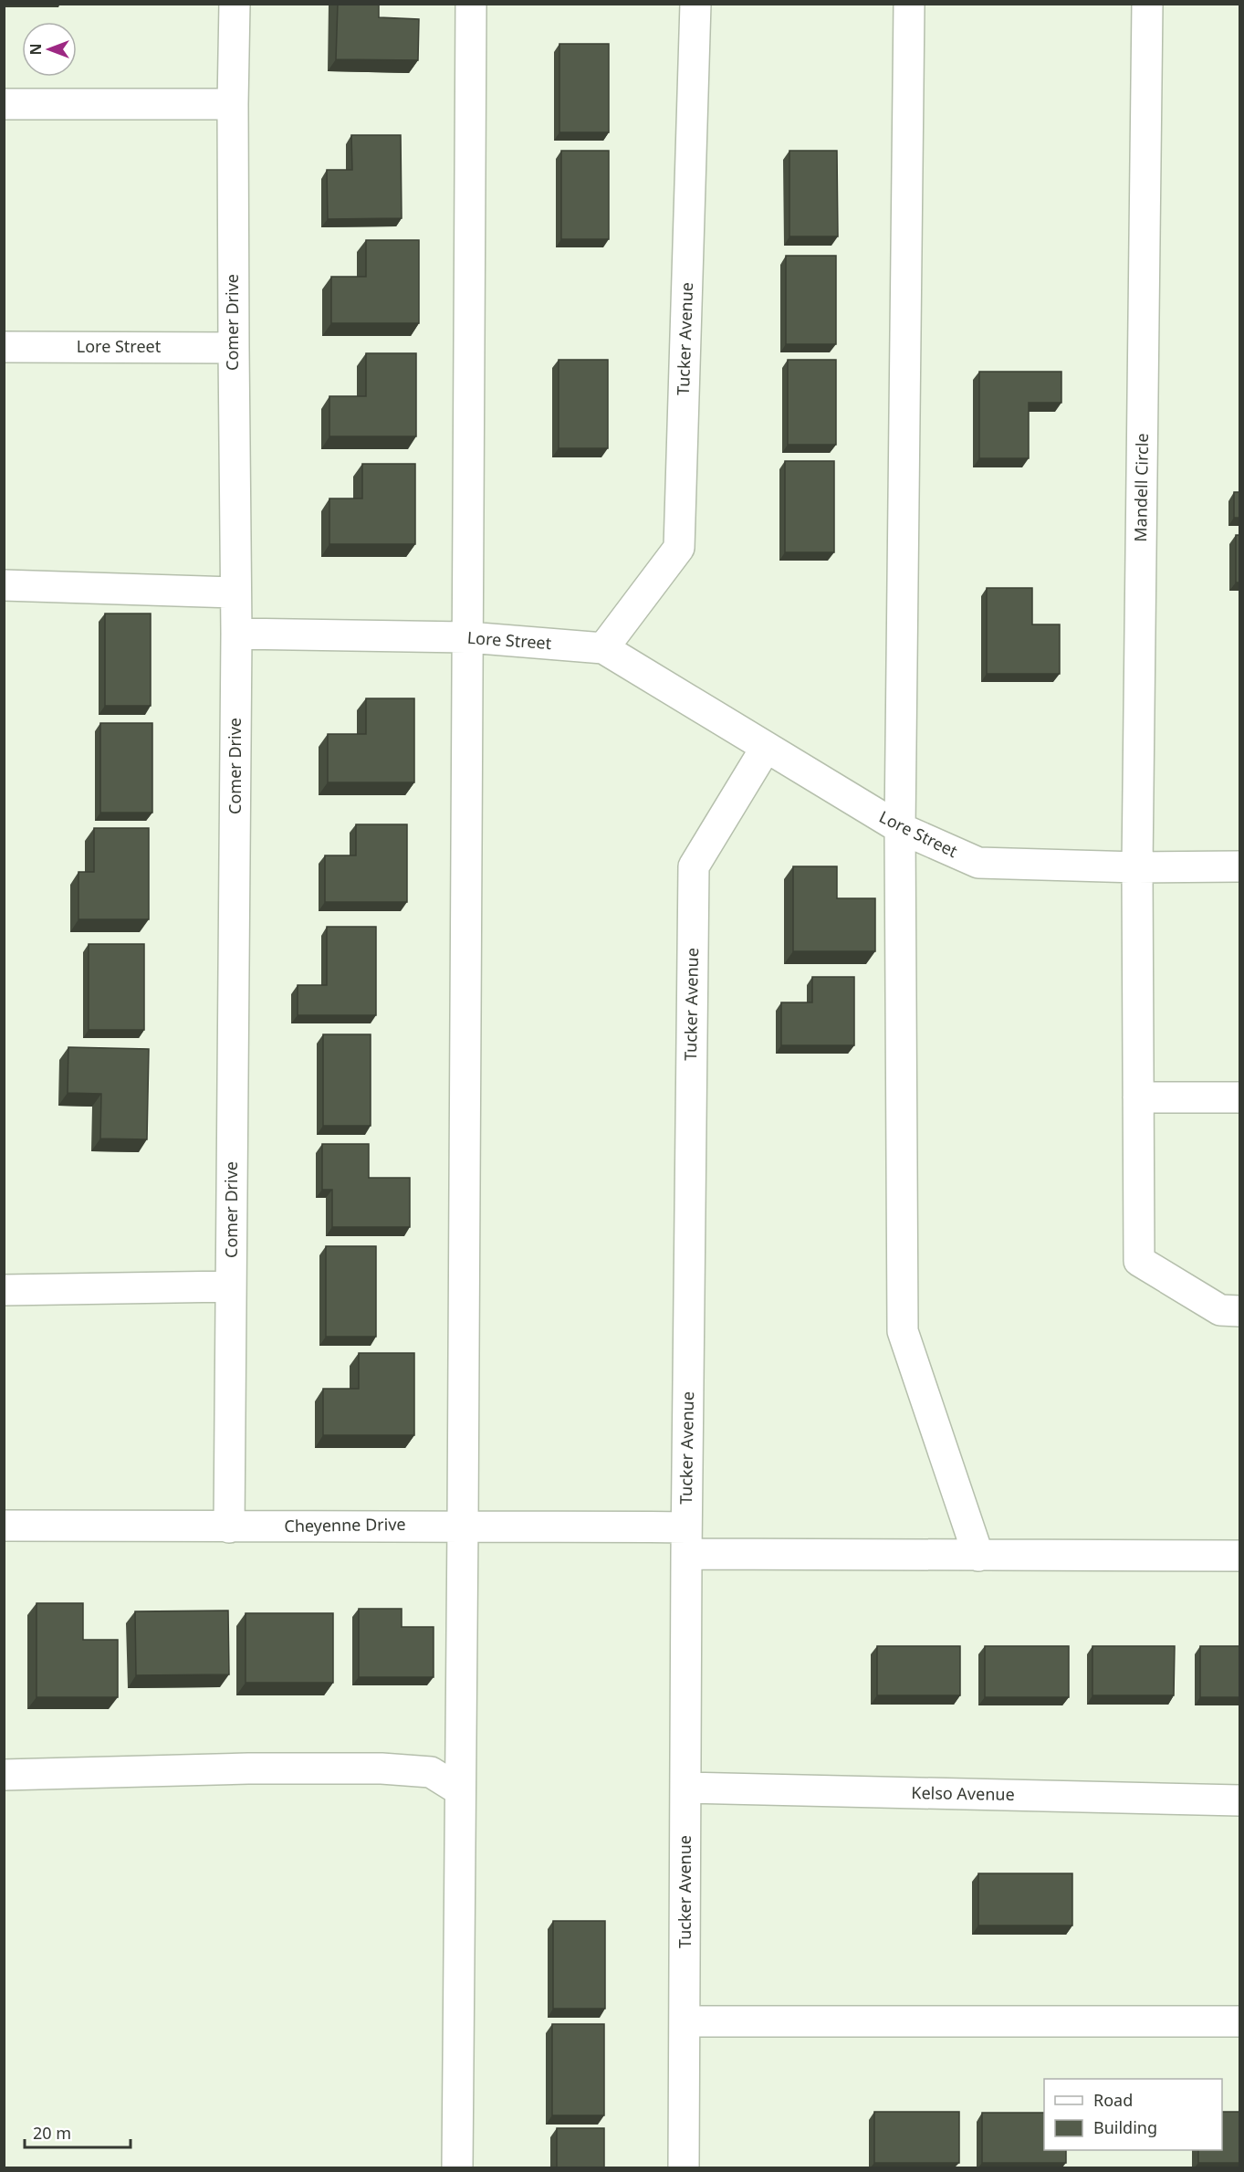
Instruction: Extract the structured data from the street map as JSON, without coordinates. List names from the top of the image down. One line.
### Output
{"streets":{"street":["Comer Drive","Tucker Avenue","Lore Street","Mandell Circle","Cheyenne Drive","Kelso Avenue"]},"crossings":[["Comer Drive","Lore Street"],["Comer Drive","Cheyenne Drive"],["Tucker Avenue","Lore Street"],["Tucker Avenue","Cheyenne Drive"],["Tucker Avenue","Kelso Avenue"],["Lore Street","Mandell Circle"]],"legend":["Road","Building"],"scale_bar":"20 m","north":"left"}
